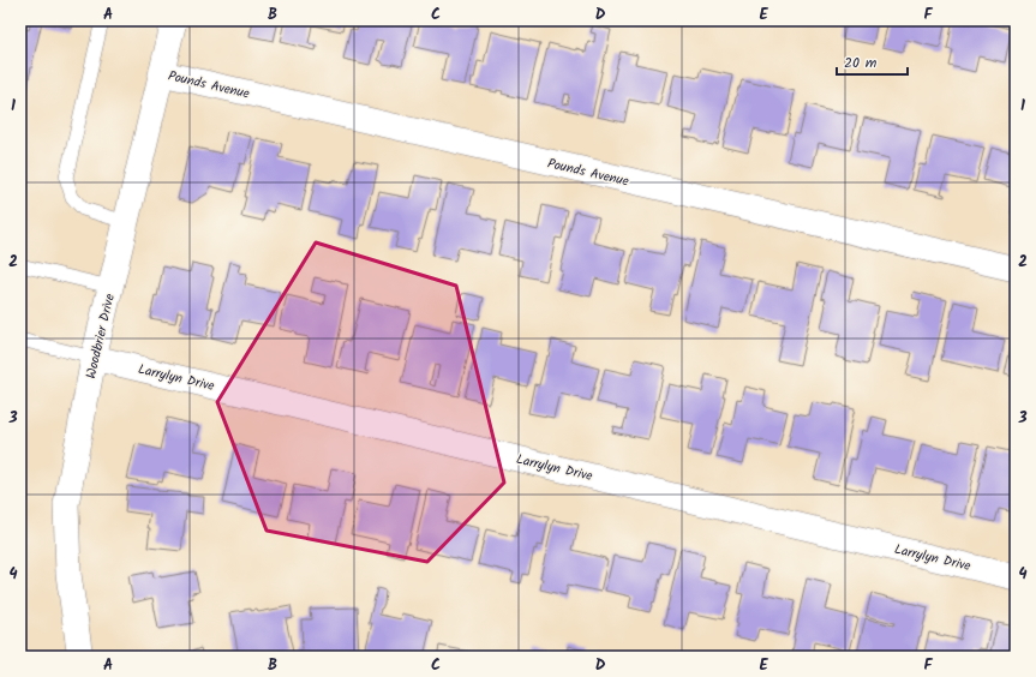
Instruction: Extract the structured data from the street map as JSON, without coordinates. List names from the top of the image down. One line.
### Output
{"streets":{"street":["Pounds Avenue","Woodbrier Drive","Larrylyn Drive"]},"crossings":[["Pounds Avenue","Woodbrier Drive"],["Woodbrier Drive","Larrylyn Drive"]],"scale_bar":"20 m","grid":{"columns":["A","B","C","D","E","F"],"rows":["1","2","3","4"]}}
